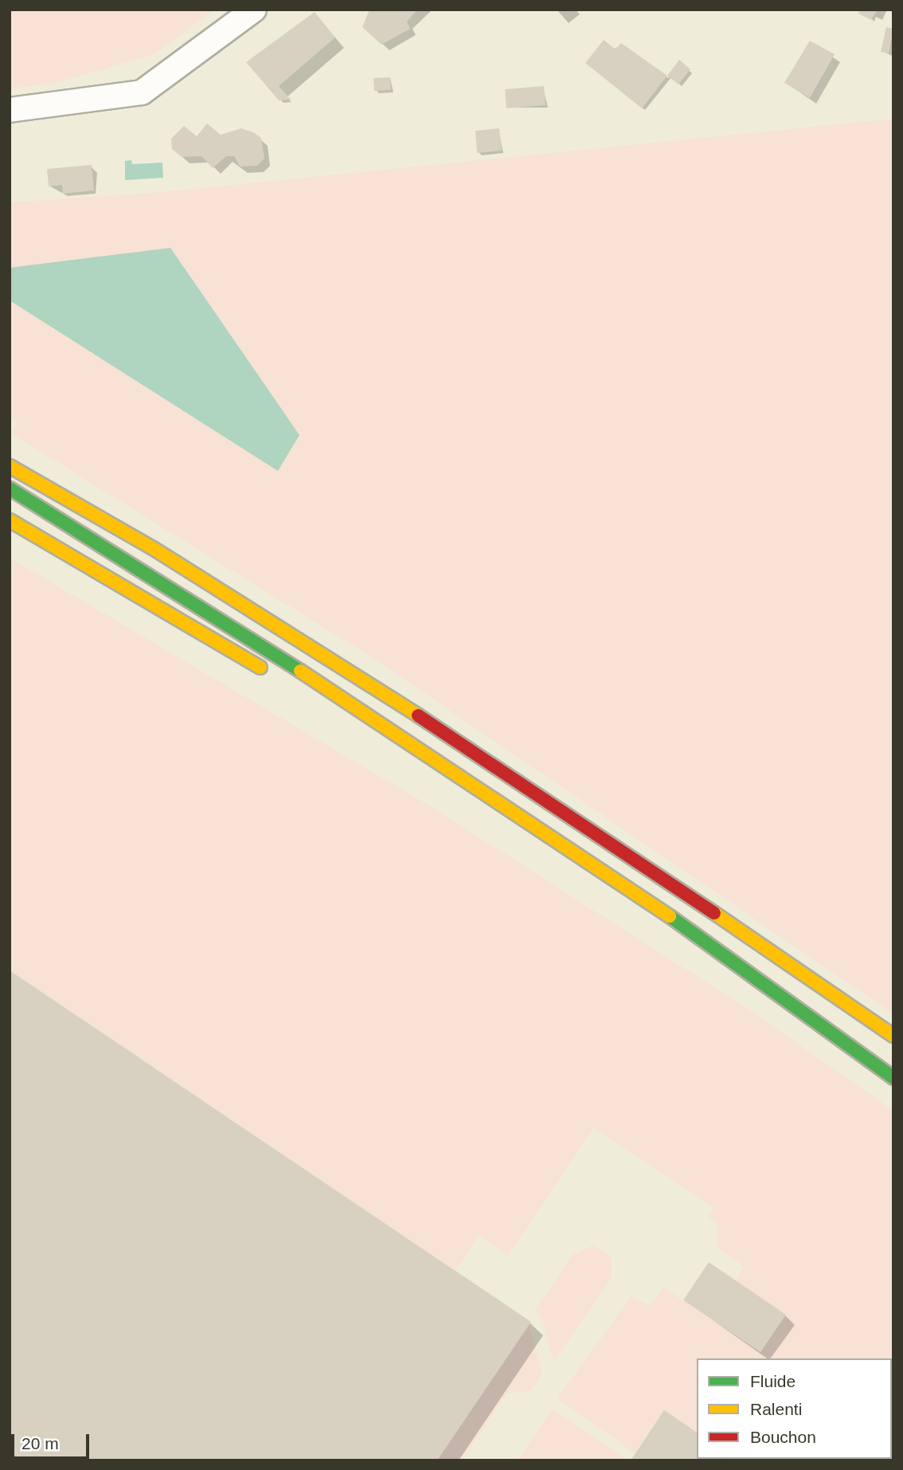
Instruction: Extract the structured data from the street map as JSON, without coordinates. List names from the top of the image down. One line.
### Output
{"legend":["Fluide","Ralenti","Bouchon"],"scale_bar":"20 m"}
